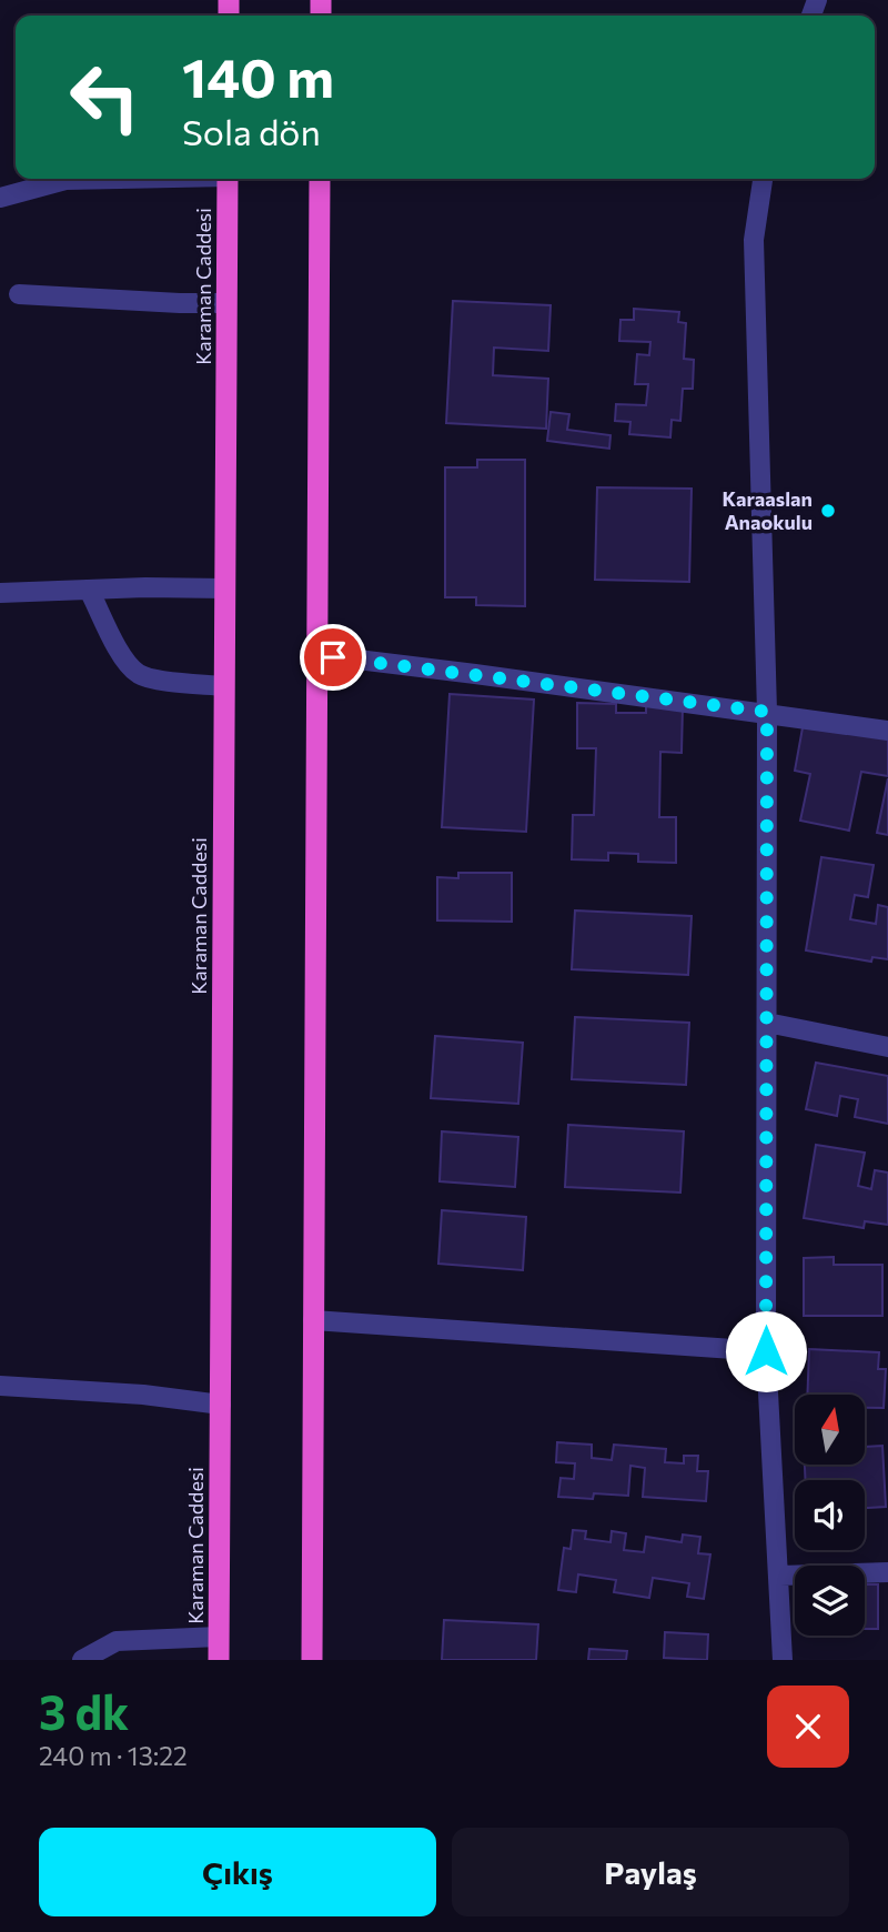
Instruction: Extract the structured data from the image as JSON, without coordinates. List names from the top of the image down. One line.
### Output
{"streets":{"highway":["Karaman Caddesi"]},"places":["Karaaslan Anaokulu"],"north":"top","page":{"turn":["140 m","Sola dön"],"heading":["3 dk","240 m · 13:22"],"buttons":["Çıkış","Paylaş"]}}
